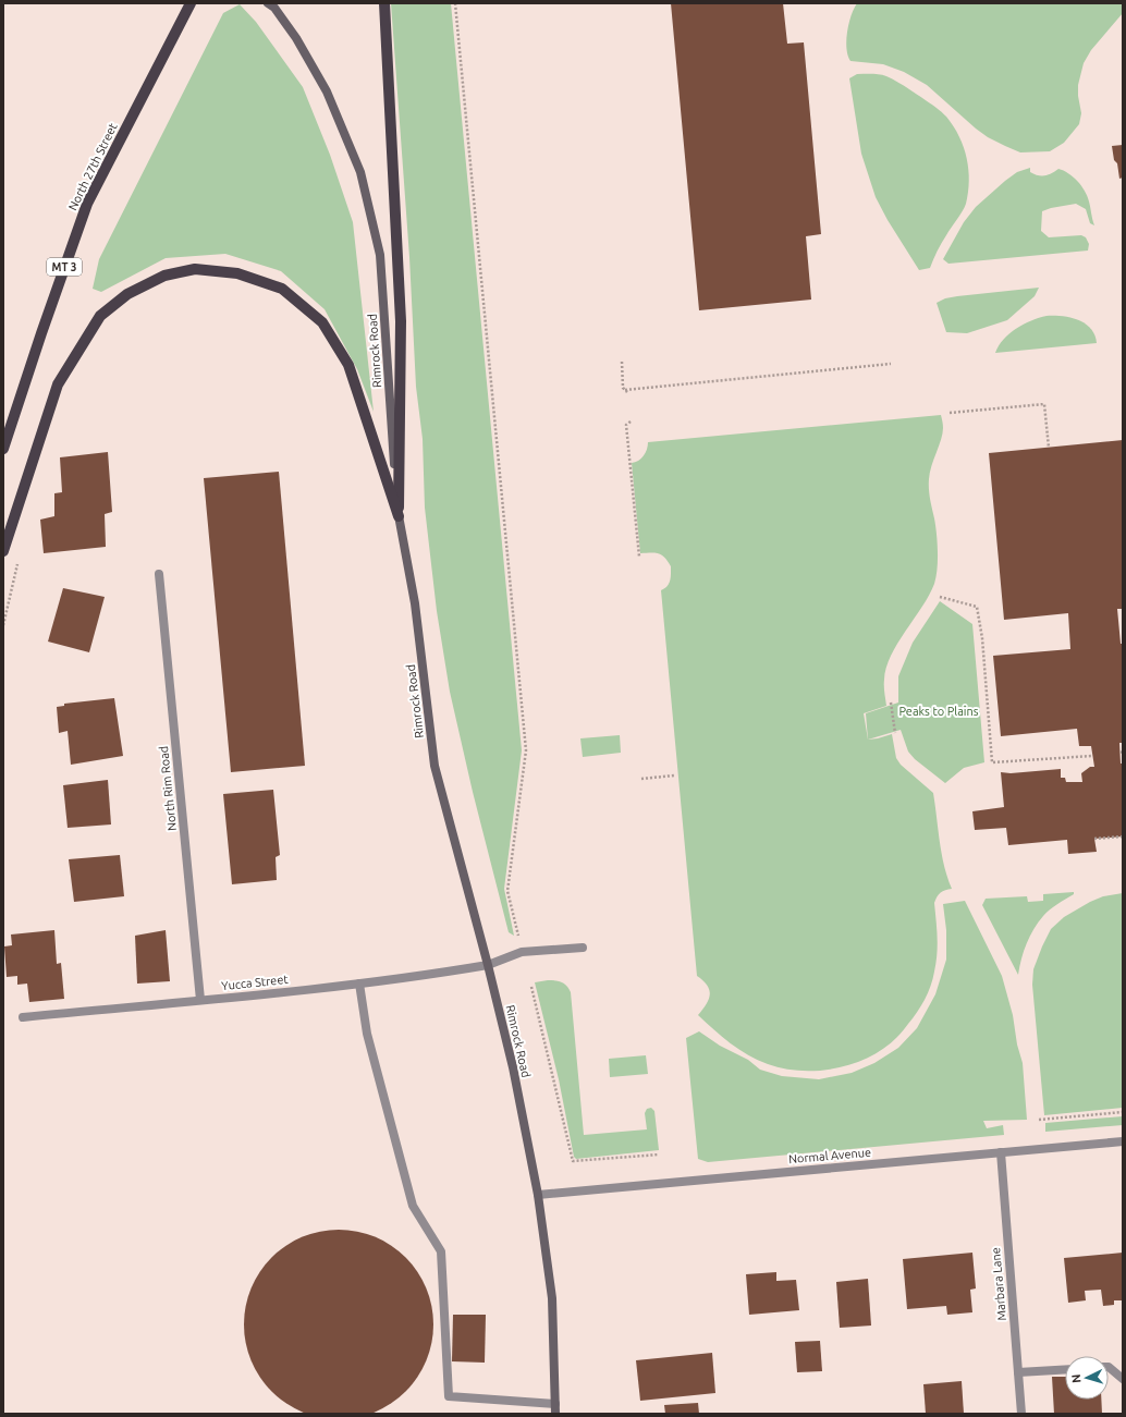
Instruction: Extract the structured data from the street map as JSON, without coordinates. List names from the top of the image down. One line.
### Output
{"streets":{"main road":["North 27th Street","MT 3","Rimrock Road"],"street":["North Rim Road","Yucca Street","Normal Avenue","Marbara Lane"]},"crossings":[["Rimrock Road","Yucca Street"],["Rimrock Road","Normal Avenue"],["North Rim Road","Yucca Street"],["Normal Avenue","Marbara Lane"]],"parks":["Peaks to Plains"],"north":"left"}
